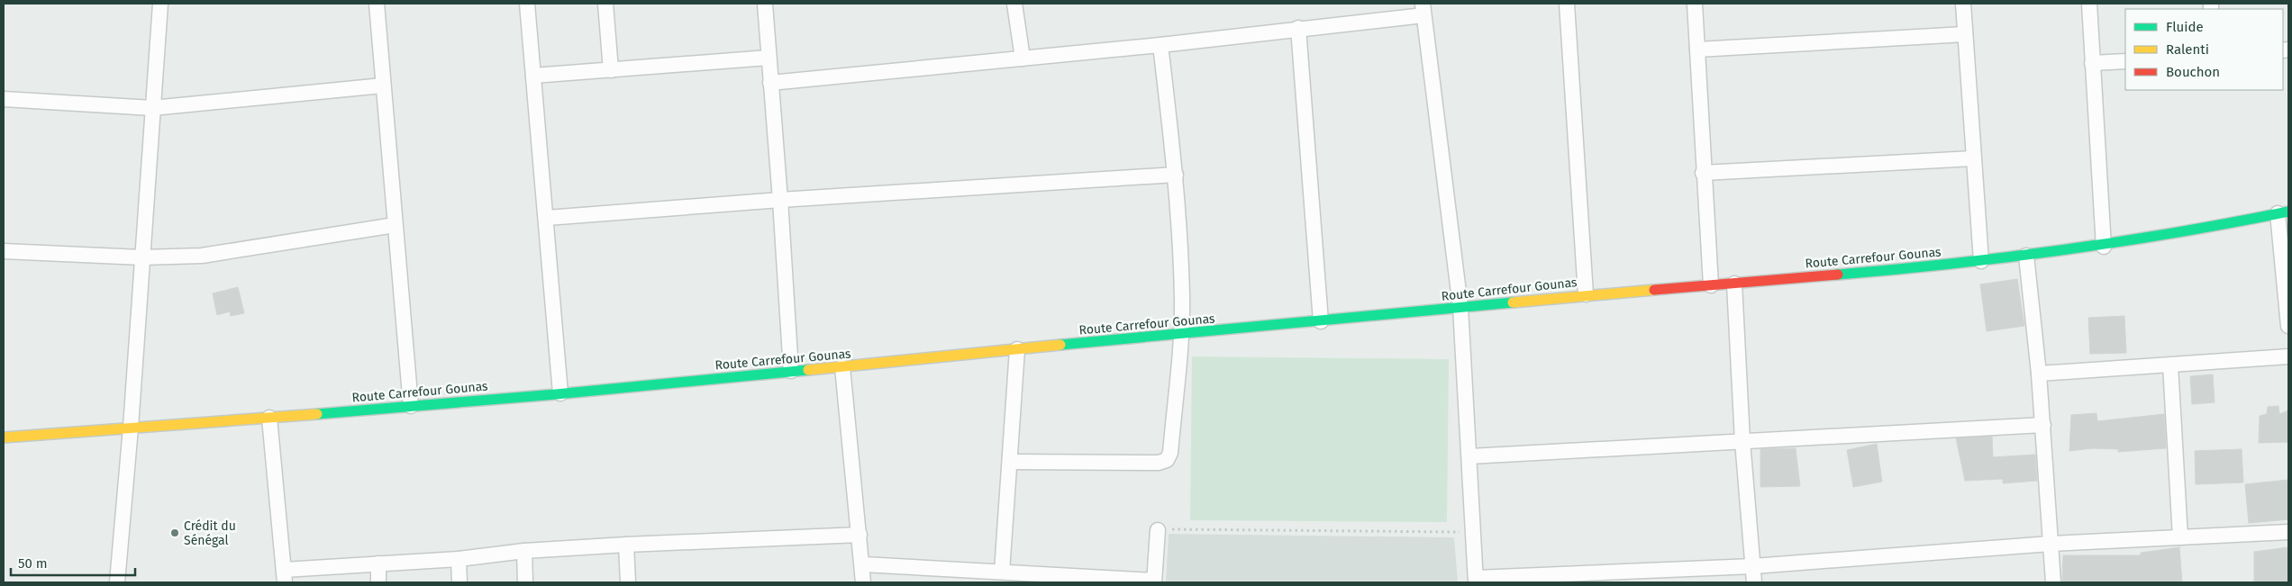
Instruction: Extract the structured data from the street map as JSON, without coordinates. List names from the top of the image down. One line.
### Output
{"streets":{"main road":["Route Carrefour Gounas"]},"places":["Crédit du Sénégal"],"legend":["Fluide","Ralenti","Bouchon"],"scale_bar":"50 m"}
